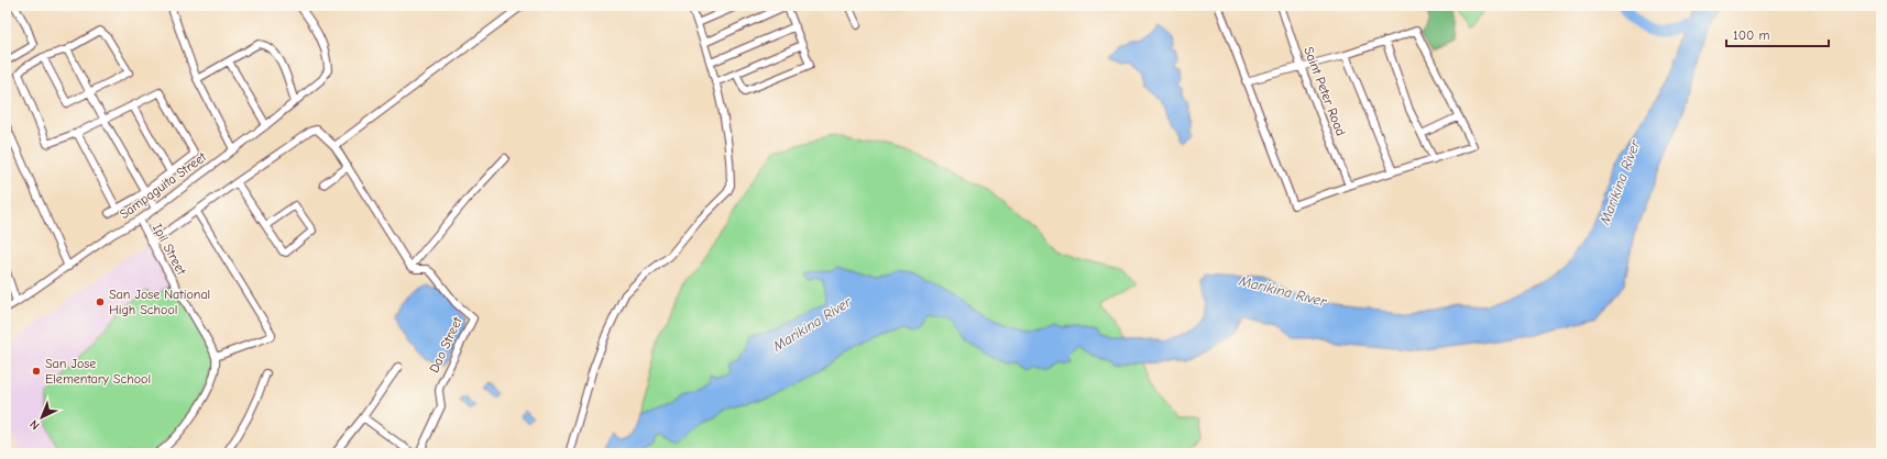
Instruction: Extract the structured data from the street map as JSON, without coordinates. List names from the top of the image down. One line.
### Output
{"streets":{"street":["Saint Peter Road","Sampaguita Street","Ipil Street","Dao Street"]},"crossings":[["Sampaguita Street","Ipil Street"]],"water":["Marikina River"],"places":["San Jose National High School","San Jose Elementary School"],"scale_bar":"100 m","north":"bottom left"}
